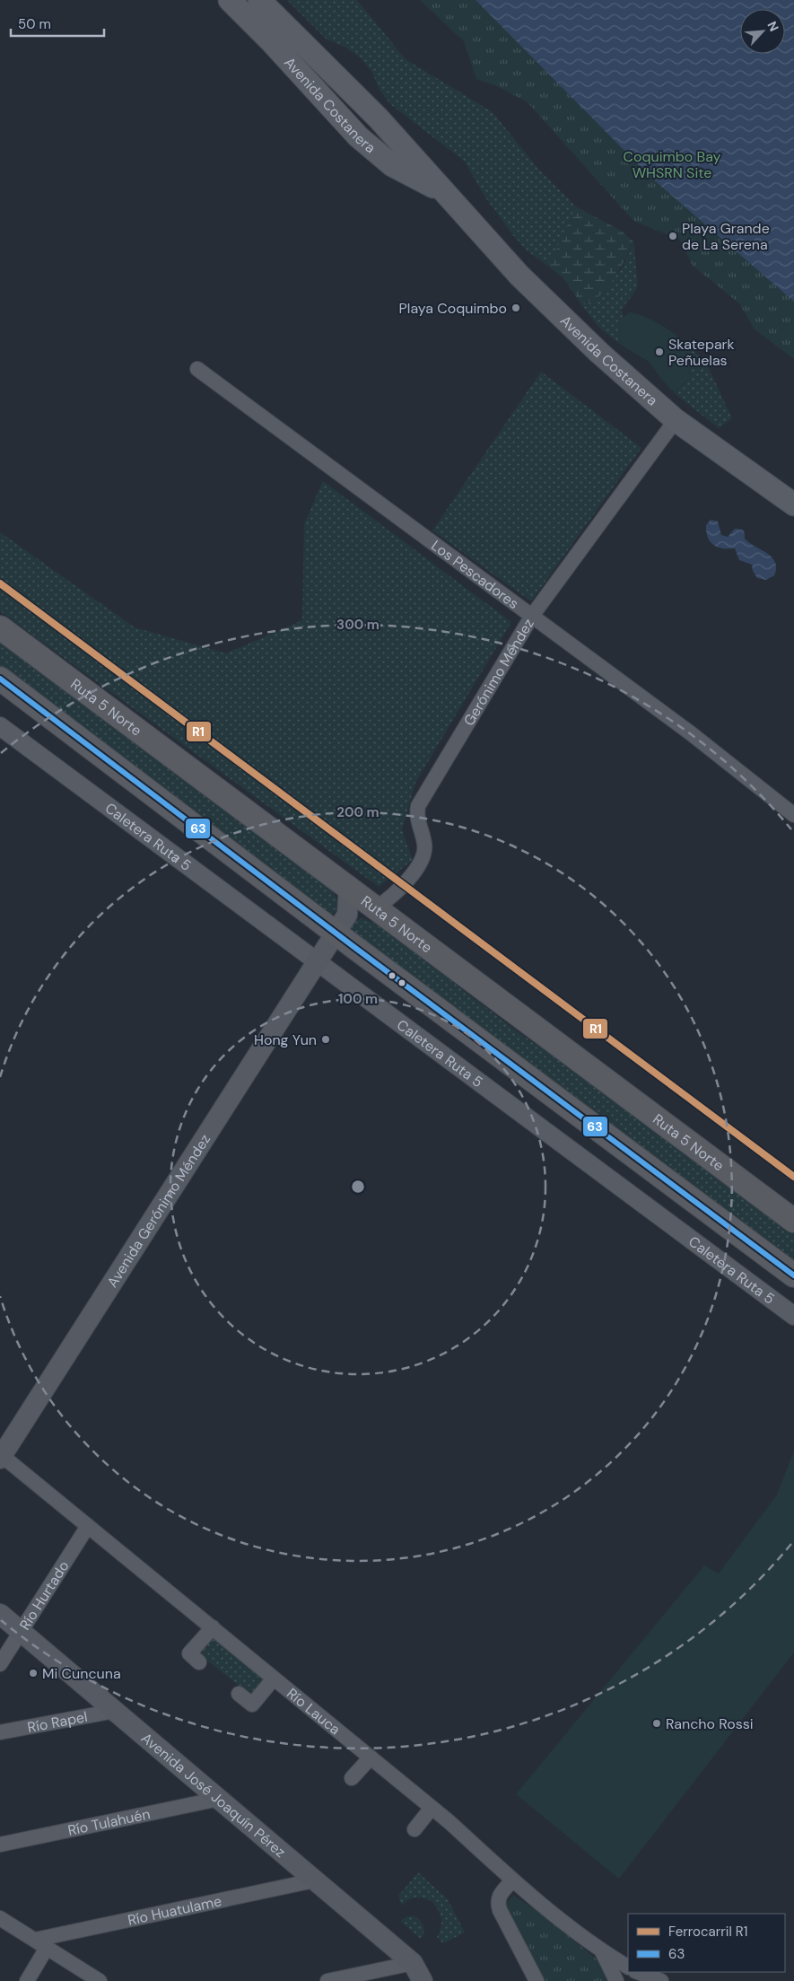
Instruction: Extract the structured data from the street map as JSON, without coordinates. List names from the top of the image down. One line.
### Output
{"streets":{"highway":["Ruta 5 Norte"],"main road":["Avenida Costanera","Gerónimo Méndez","Avenida Gerónimo Méndez","Avenida José Joaquín Pérez"],"street":["Los Pescadores","Caletera Ruta 5","Río Hurtado","Río Lauca","Río Rapel","Río Tulahuén","Río Huatulame"]},"crossings":[["Avenida Costanera","Gerónimo Méndez"],["Los Pescadores","Gerónimo Méndez"],["Gerónimo Méndez","Ruta 5 Norte"],["Caletera Ruta 5","Avenida Gerónimo Méndez"],["Avenida Gerónimo Méndez","Río Lauca"],["Río Hurtado","Río Lauca"],["Río Hurtado","Avenida José Joaquín Pérez"],["Río Rapel","Avenida José Joaquín Pérez"],["Avenida José Joaquín Pérez","Río Tulahuén"],["Avenida José Joaquín Pérez","Río Huatulame"]],"parks":["Coquimbo Bay WHSRN Site"],"places":["Playa Grande de La Serena","Playa Coquimbo","Skatepark Peñuelas","Hong Yun","Mi Cuncuna","Rancho Rossi"],"lines":["rail line R1","transit line 63"],"legend":["Ferrocarril R1","63"],"scale_bar":"50 m","north":"top right","rings":["300 m","200 m","100 m"]}
